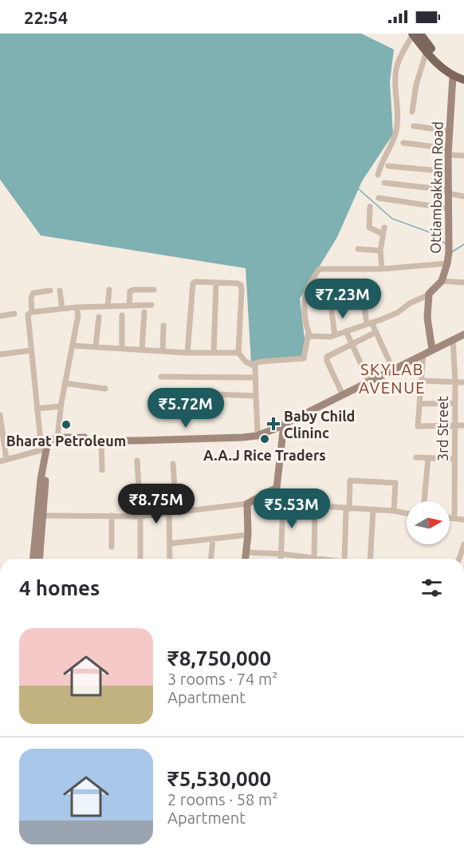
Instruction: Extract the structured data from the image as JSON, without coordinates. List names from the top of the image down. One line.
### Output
{"streets":{"street":["Ottiambakkam Road","3rd Street"]},"districts":["SKYLAB AVENUE"],"places":{"health":["Baby Child Clininc"],"other":["Bharat Petroleum","A.A.J Rice Traders"]},"north":"right","page":{"status":"22:54","price":["₹7.23M","₹5.72M","₹8.75M","₹5.53M"],"heading":"4 homes","list":[{"name":"₹8,750,000","note":"3 rooms · 74 m² · Apartment"},{"name":"₹5,530,000","note":"2 rooms · 58 m² · Apartment"}]}}
